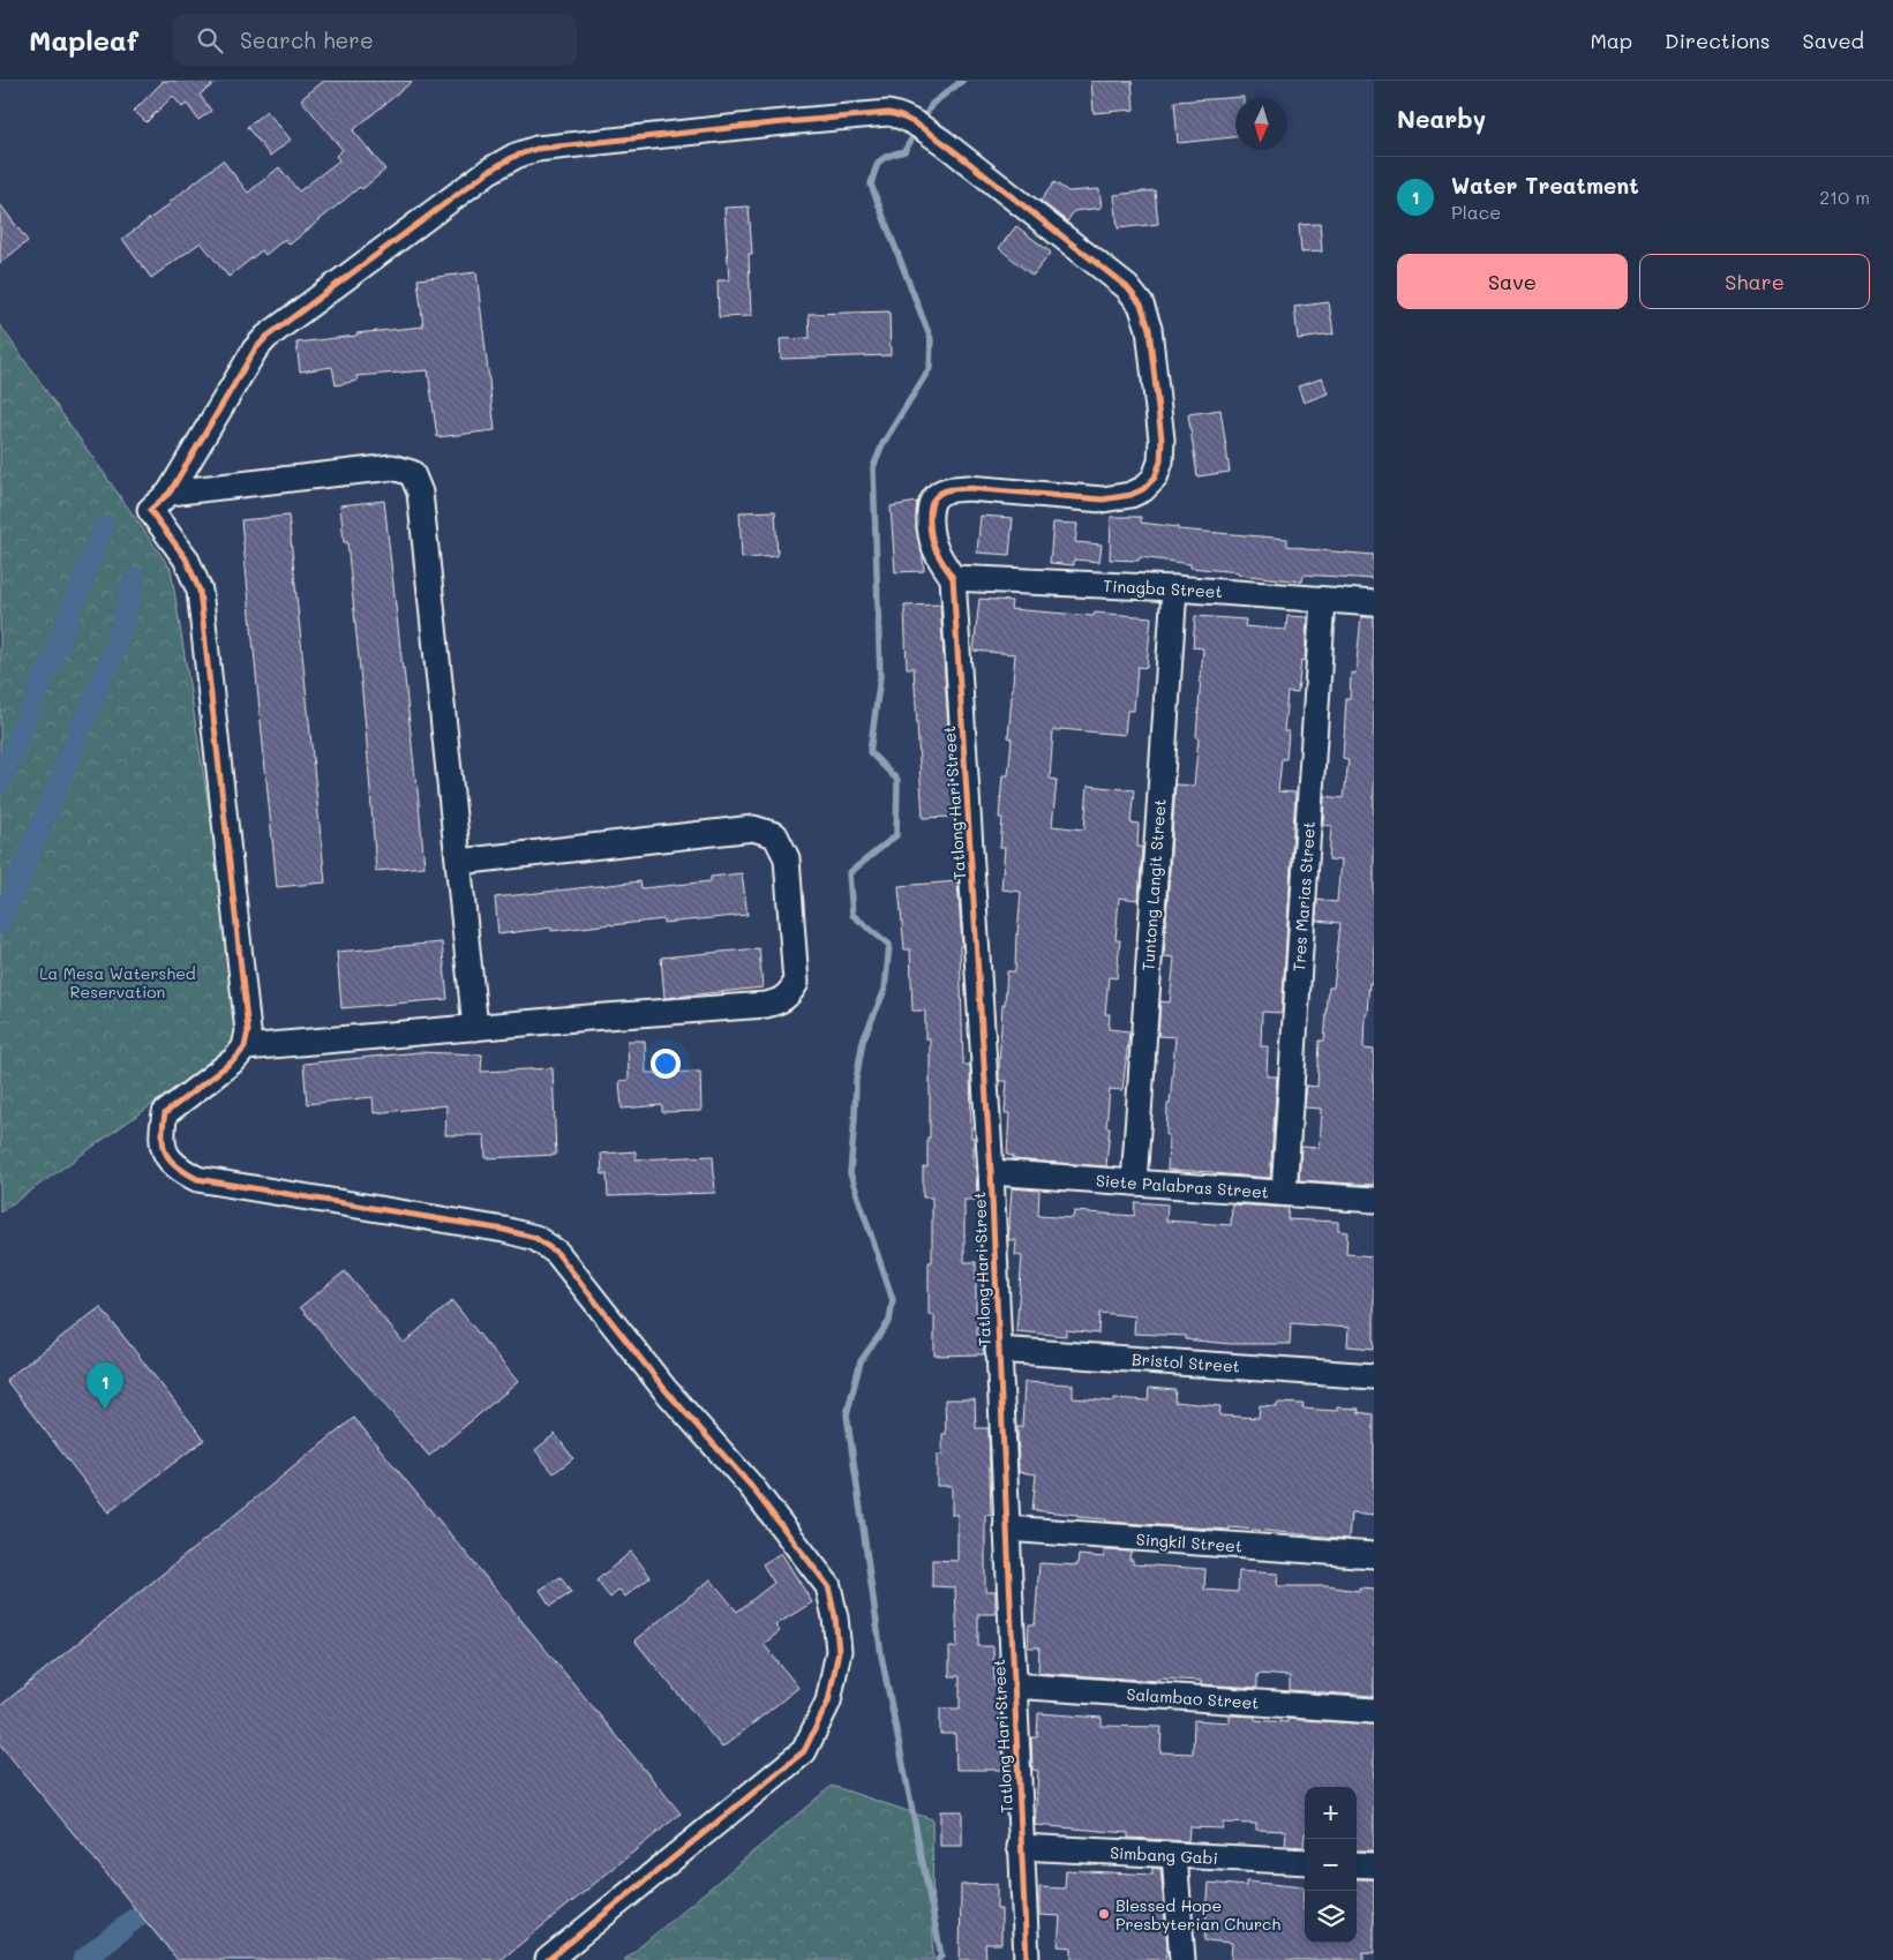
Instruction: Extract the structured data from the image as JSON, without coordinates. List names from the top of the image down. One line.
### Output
{"streets":{"street":["Tinagba Street","Tatlong Hari Street","Tuntong Langit Street","Tres Marias Street","Siete Palabras Street","Bristol Street","Singkil Street","Salambao Street","Simbang Gabi"]},"crossings":[["Tinagba Street","Tatlong Hari Street"],["Tinagba Street","Tuntong Langit Street"],["Tinagba Street","Tres Marias Street"],["Tatlong Hari Street","Siete Palabras Street"],["Tatlong Hari Street","Bristol Street"],["Tatlong Hari Street","Singkil Street"],["Tatlong Hari Street","Salambao Street"],["Tatlong Hari Street","Simbang Gabi"],["Tuntong Langit Street","Siete Palabras Street"],["Tres Marias Street","Siete Palabras Street"]],"parks":["La Mesa Watershed Reservation"],"places":["Blessed Hope Presbyterian Church"],"north":"bottom","page":{"header":"Mapleaf","search":"Search here","nav":["Map","Directions","Saved"],"heading":"Nearby","list":[{"mark":"1","name":"Water Treatment","note":"Place","value":"210 m"}],"buttons":["Save","Share"],"pins":"1","map_buttons":["+","−"]}}
